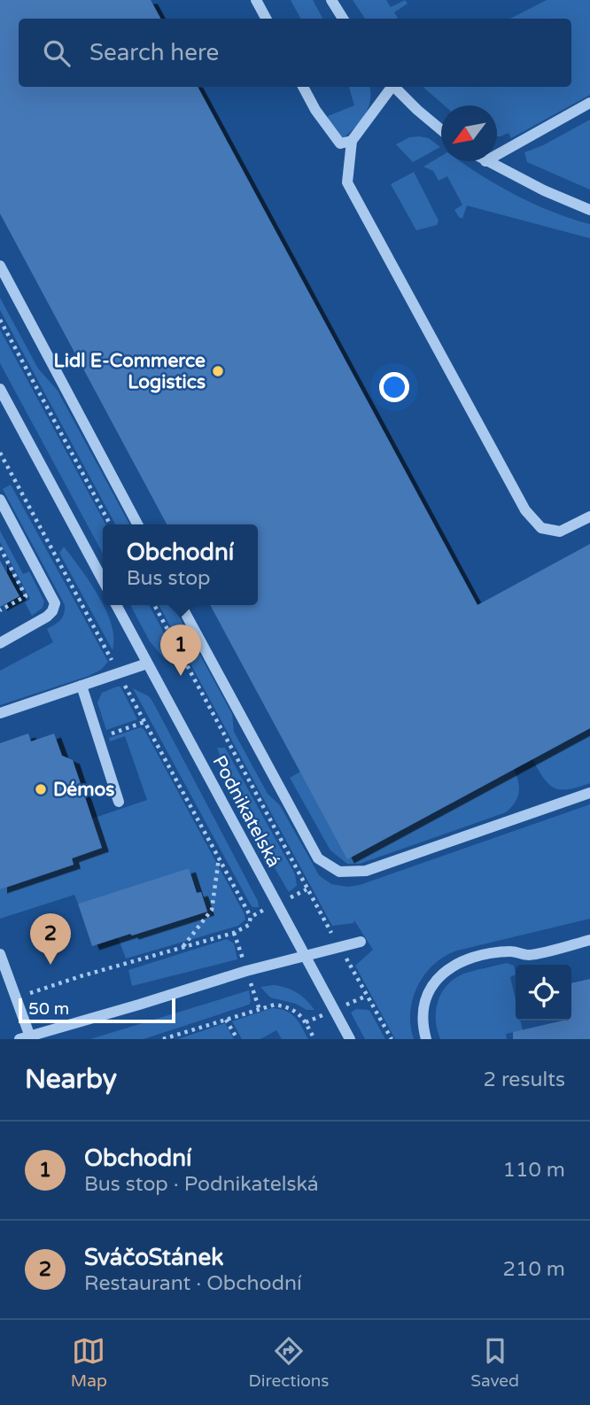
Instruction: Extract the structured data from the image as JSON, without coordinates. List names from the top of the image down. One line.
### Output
{"streets":{"street":["Podnikatelská"]},"places":["Lidl E-Commerce Logistics","Démos"],"scale_bar":"50 m","north":"bottom left","page":{"search":"Search here","popup":["Obchodní","Bus stop"],"pins":["1","2"],"scale":"50 m","heading":["Nearby","2 results"],"list":[{"mark":"1","name":"Obchodní","note":"Bus stop · Podnikatelská","value":"110 m"},{"mark":"2","name":"SváčoStánek","note":"Restaurant · Obchodní","value":"210 m"}],"nav":["Map","Directions","Saved"]}}
